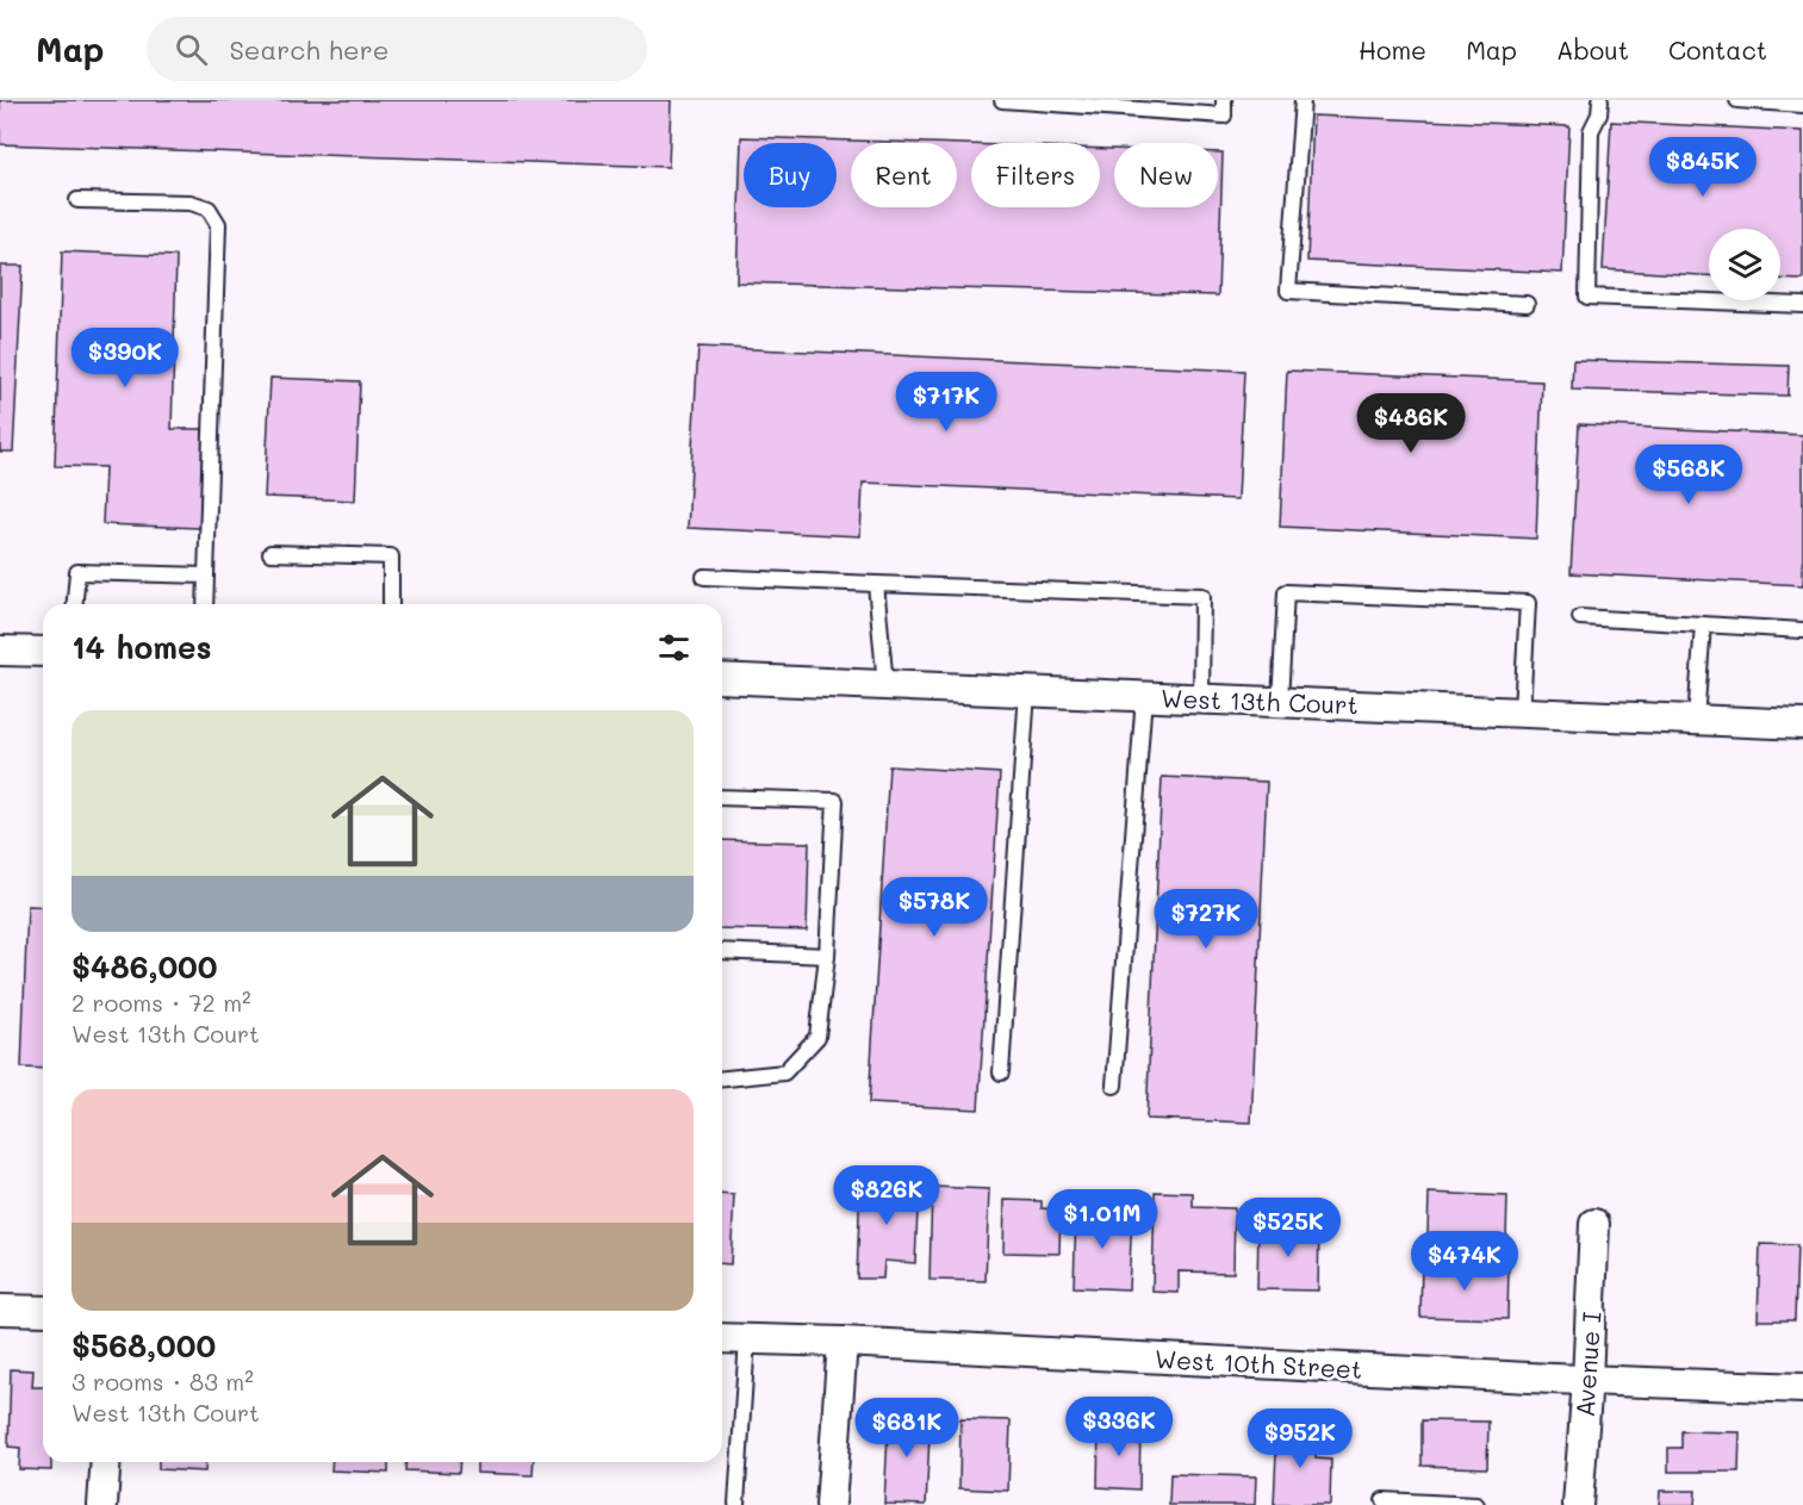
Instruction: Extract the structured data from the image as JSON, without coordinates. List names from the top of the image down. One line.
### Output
{"streets":{"street":["West 13th Court","West 10th Street","Avenue I"]},"crossings":[["West 10th Street","Avenue I"]],"page":{"header":"Map","search":"Search here","nav":["Home","Map","About","Contact"],"price":["$845K","$390K","$717K","$486K","$568K","$578K","$727K","$826K","$1.01M","$525K","$474K","$336K","$681K","$952K"],"chip":["Buy","Rent","Filters","New"],"heading":"14 homes","list":[{"name":"$486,000","note":"2 rooms · 72 m² · West 13th Court"},{"name":"$568,000","note":"3 rooms · 83 m² · West 13th Court"}]}}
